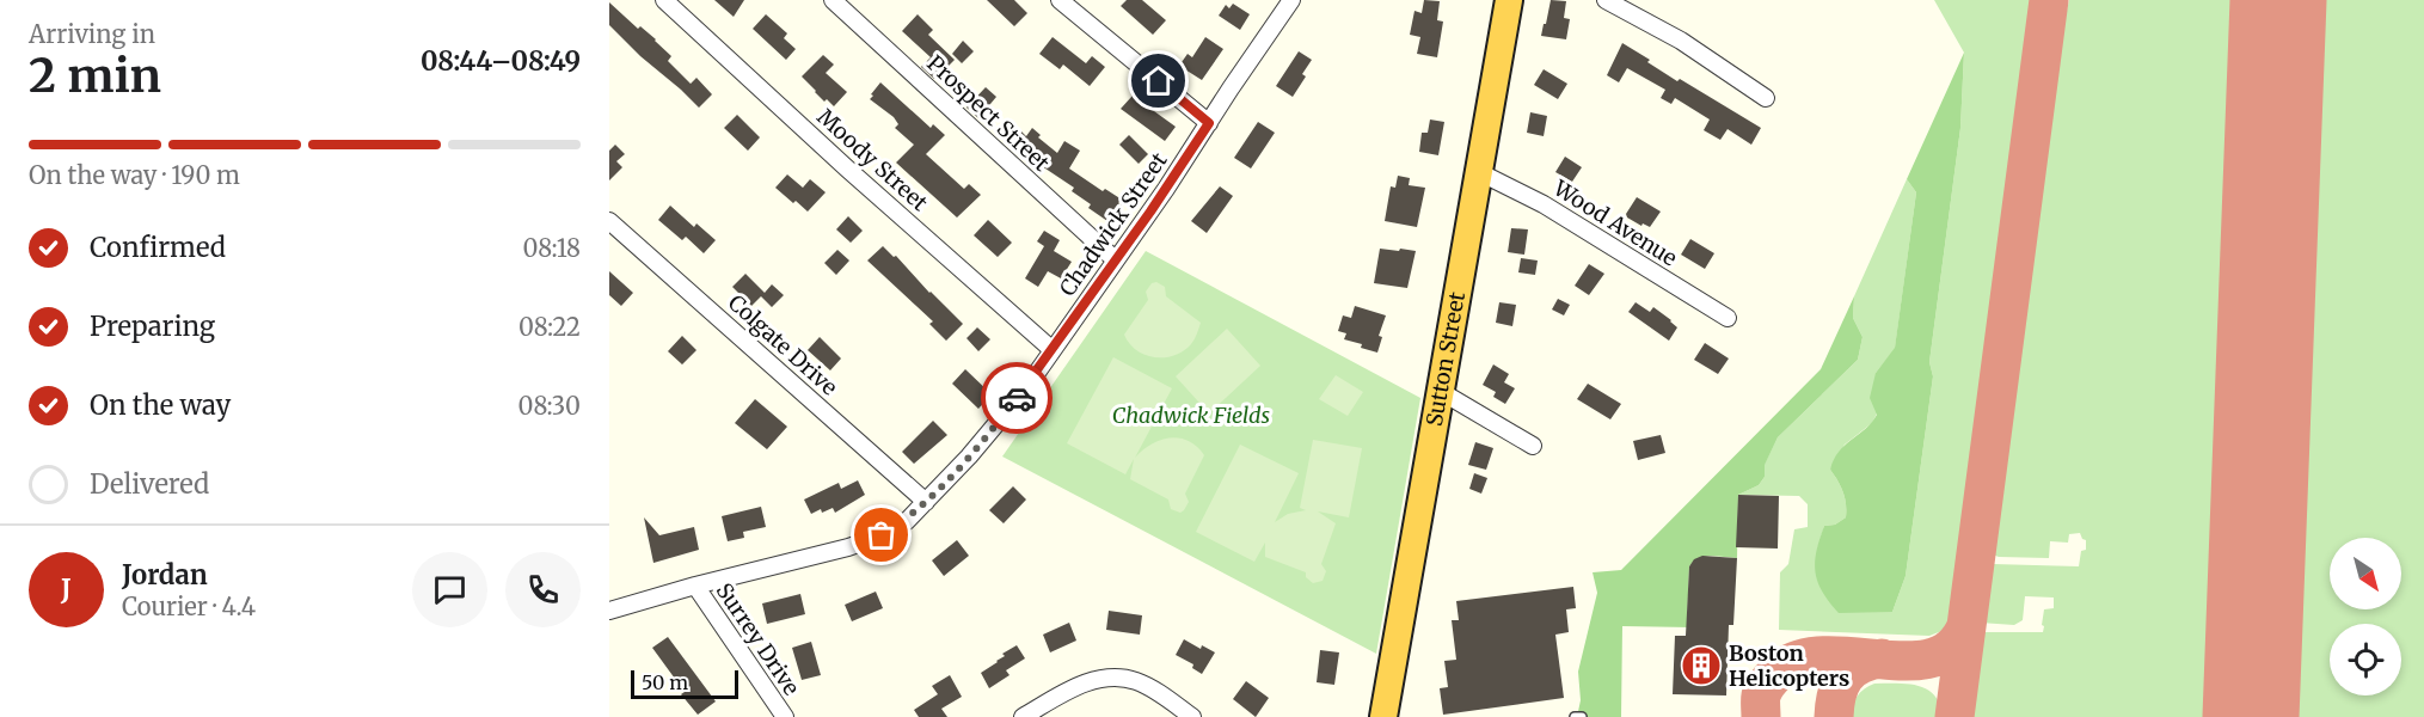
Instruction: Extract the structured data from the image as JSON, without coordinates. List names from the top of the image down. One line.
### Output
{"streets":{"highway":["Sutton Street"],"street":["Prospect Street","Moody Street","Wood Avenue","Chadwick Street","Colgate Drive","Surrey Drive"]},"crossings":[["Prospect Street","Chadwick Street"],["Moody Street","Chadwick Street"],["Wood Avenue","Sutton Street"],["Chadwick Street","Colgate Drive"],["Chadwick Street","Surrey Drive"]],"parks":["Chadwick Fields"],"places":{"building":["Boston Helicopters"]},"scale_bar":"50 m","north":"bottom right","page":{"heading":["2 min","Arriving in","08:44–08:49"],"panel":["Jordan","Courier · 4.4"],"bar":"On the way · 190 m","list":[["Confirmed","08:18"],["Preparing","08:22"],["On the way","08:30"],"Delivered"],"round":"J","scale":"50 m"}}
